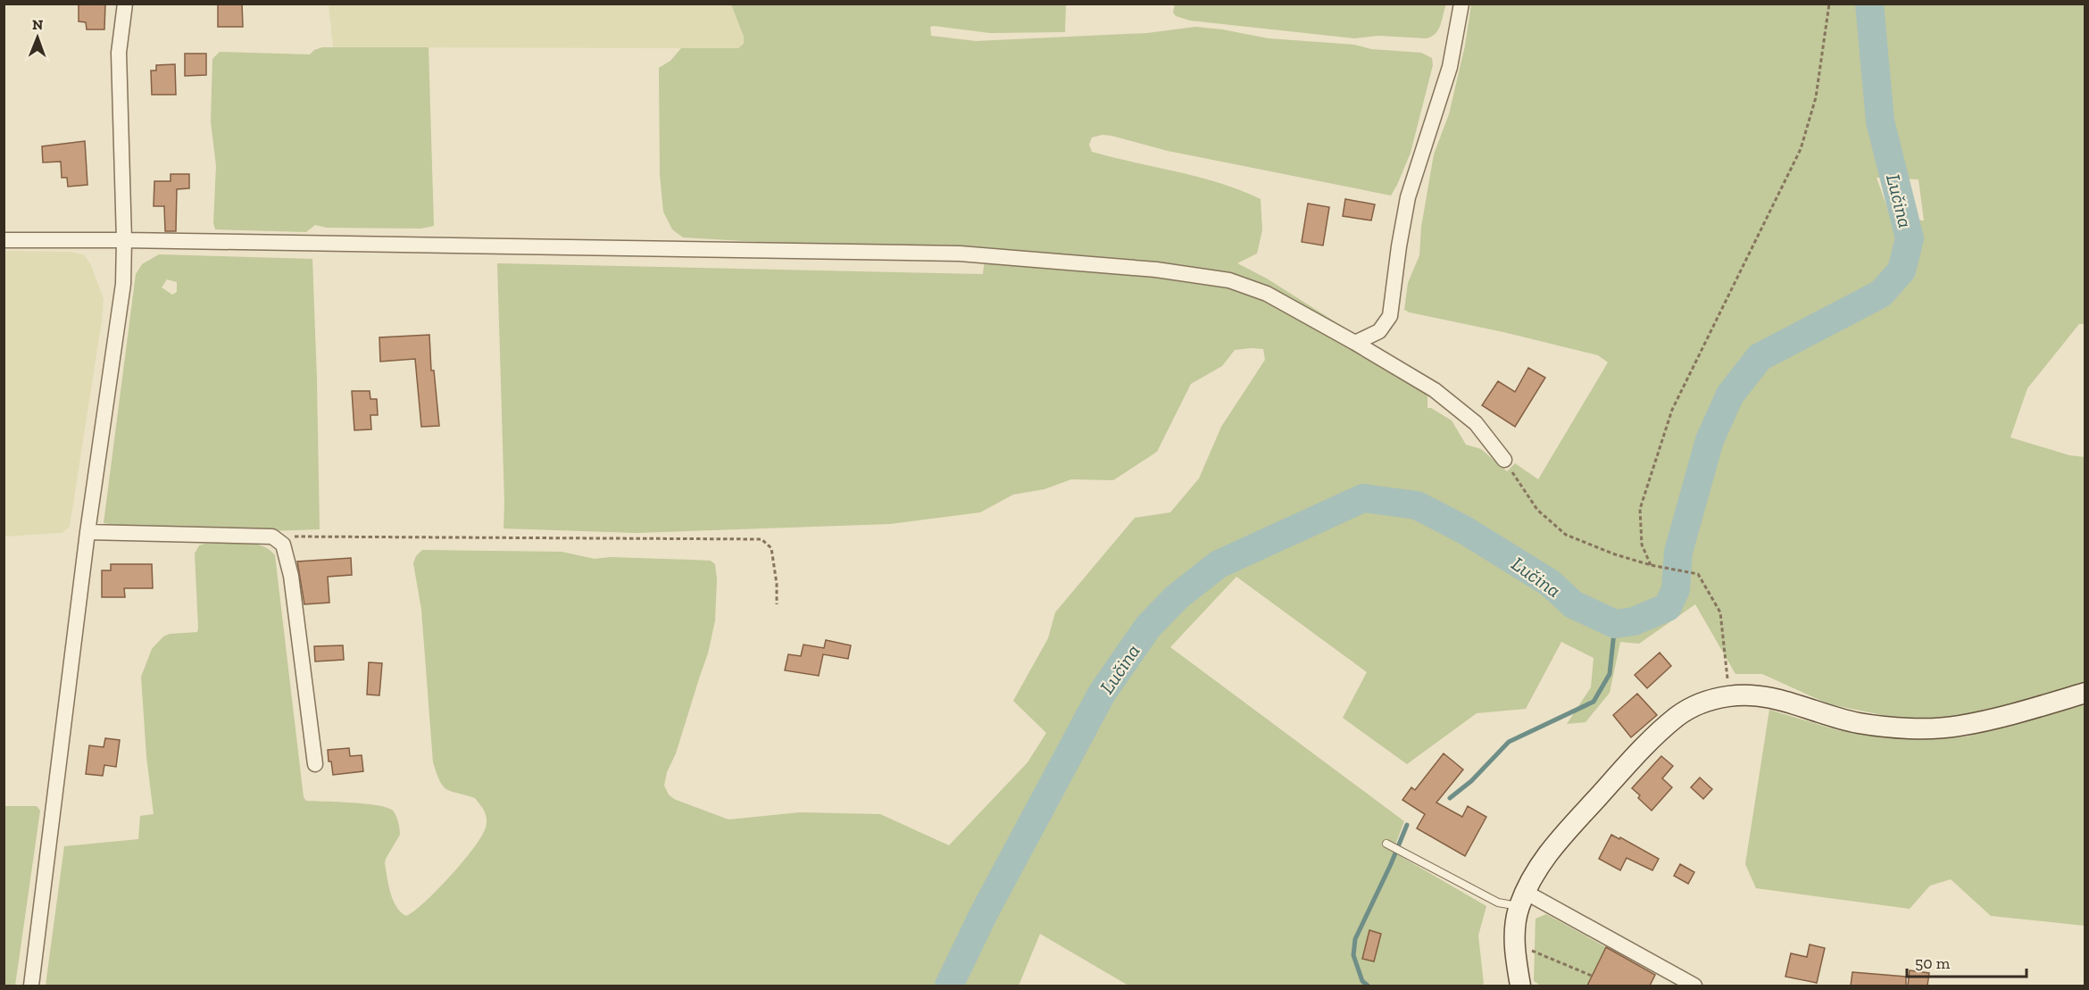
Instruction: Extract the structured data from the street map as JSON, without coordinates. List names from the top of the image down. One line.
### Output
{"water":["Lučina"],"scale_bar":"50 m","north":"top"}
